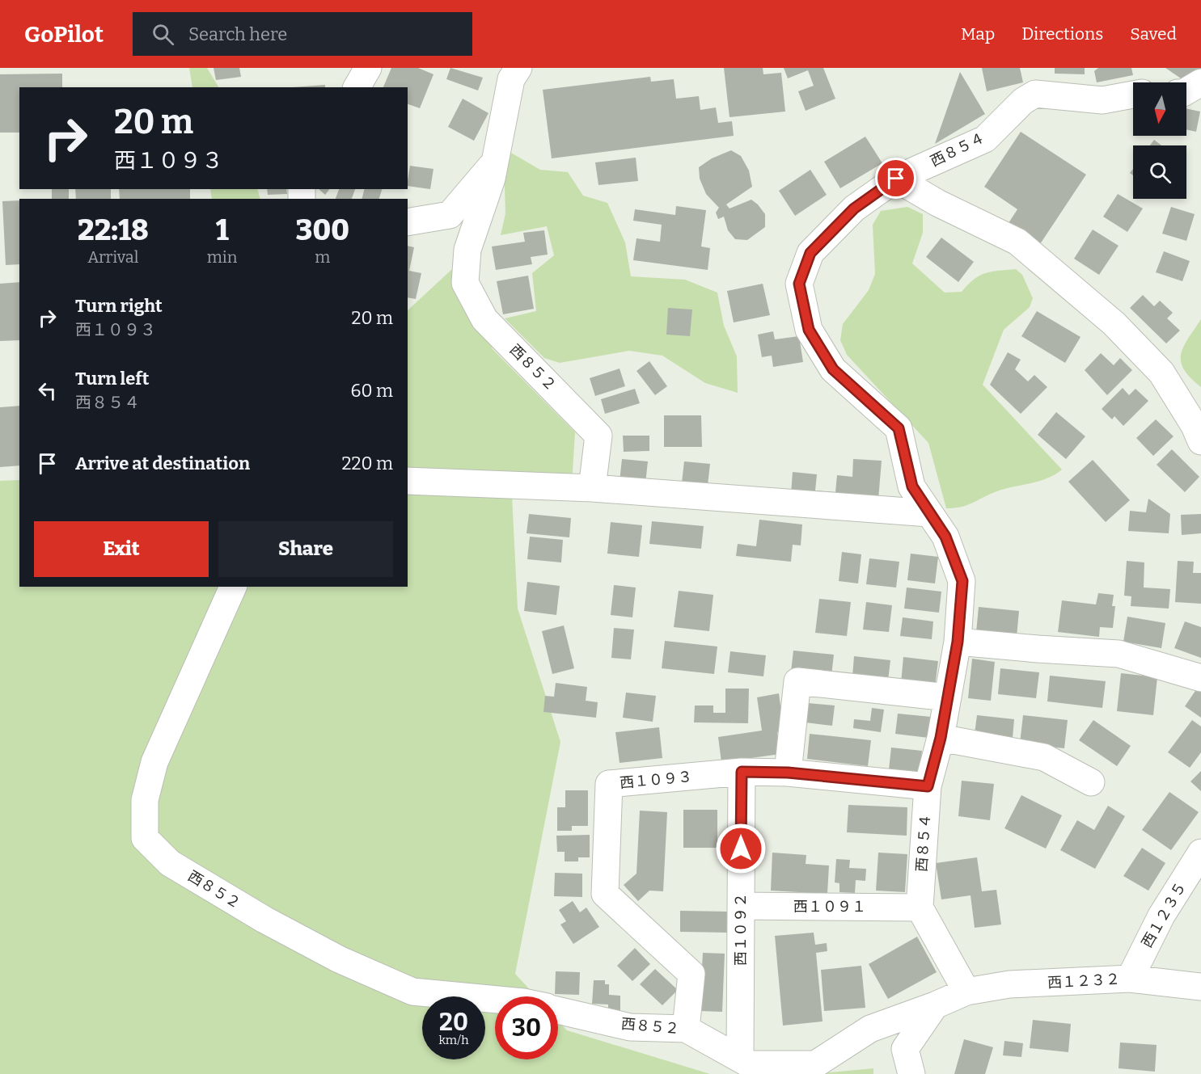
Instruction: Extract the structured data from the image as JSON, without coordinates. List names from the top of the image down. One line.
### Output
{"streets":{"street":["西８５４","西８５２","西１０９３","西１０９１","西１２３５","西１０９２","西１２３２"]},"crossings":[["西８５４","西１０９３"],["西８５４","西１０９１"],["西８５２","西１０９３"],["西８５２","西１０９２"],["西８５２","西１２３２"],["西１０９３","西１０９２"],["西１０９１","西１０９２"],["西１２３５","西１２３２"]],"north":"bottom","page":{"header":"GoPilot","search":"Search here","nav":["Map","Directions","Saved"],"turn":["20 m","西１０９３"],"eta":["22:18","Arrival","1","min","300","m"],"list":[{"name":"Turn right","note":"西１０９３","value":"20 m"},{"name":"Turn left","note":"西８５４","value":"60 m"},{"name":"Arrive at destination","value":"220 m"}],"buttons":["Exit","Share"],"speed":"20 km/h","limit":"30"}}
